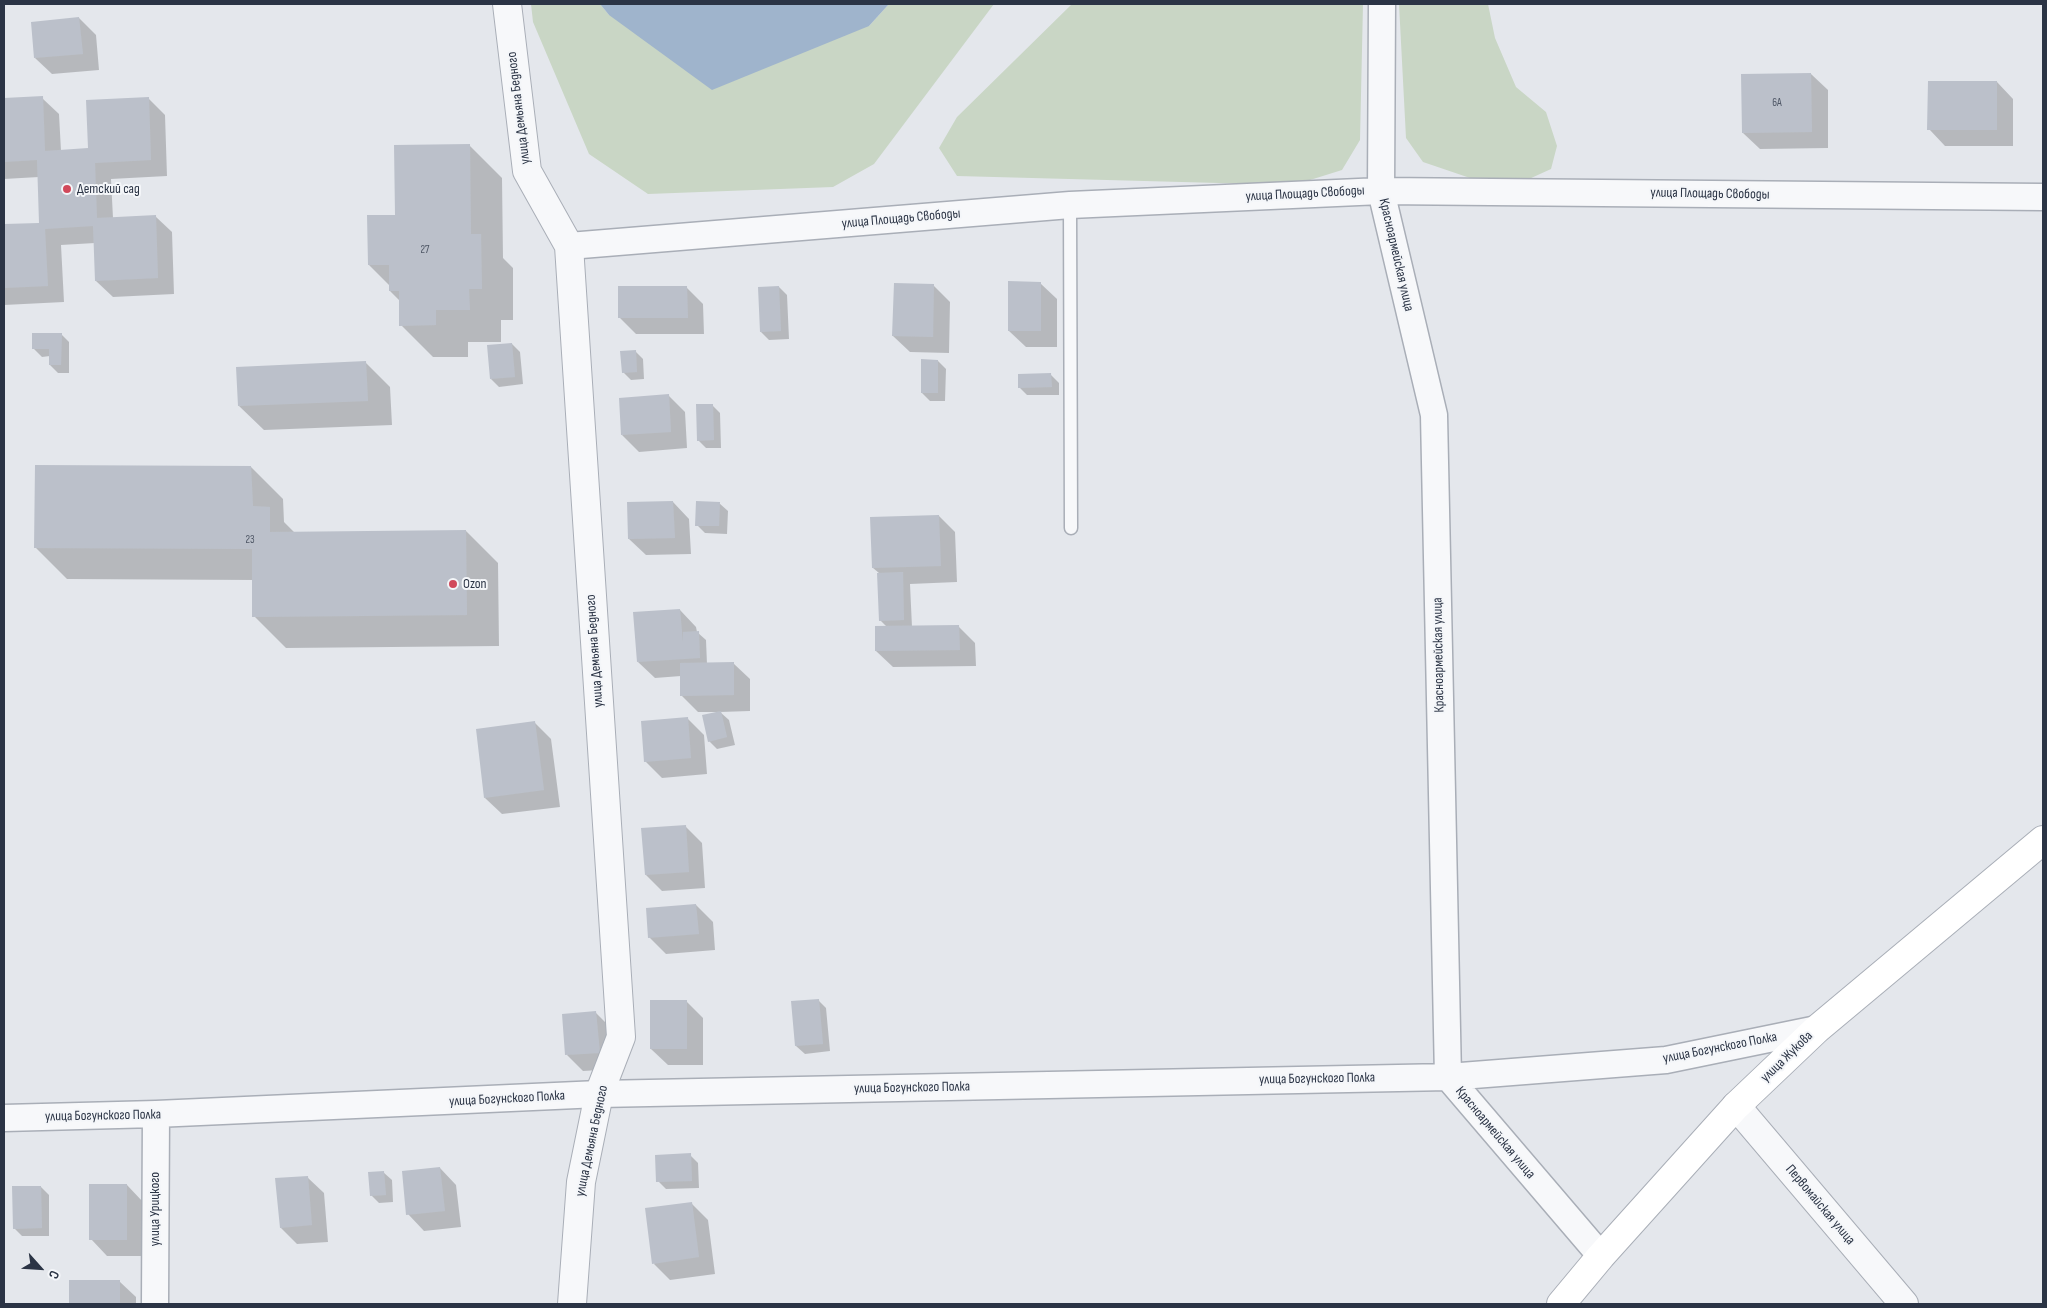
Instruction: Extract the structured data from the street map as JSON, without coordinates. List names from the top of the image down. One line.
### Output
{"streets":{"main road":["улица Жукова"],"street":["улица Демьяна Бедного","улица Площадь Свободы","Красноармейская улица","улица Богунского Полка","Первомайская улица","улица Урицкого"]},"crossings":[["улица Демьяна Бедного","улица Площадь Свободы"],["улица Демьяна Бедного","улица Богунского Полка"],["улица Площадь Свободы","Красноармейская улица"],["Красноармейская улица","улица Богунского Полка"],["Красноармейская улица","улица Жукова"],["улица Богунского Полка","улица Жукова"],["улица Богунского Полка","улица Урицкого"],["улица Жукова","Первомайская улица"]],"places":["Детский сад","Ozon"],"house_numbers":["6А","27","23"],"north":"bottom right"}
